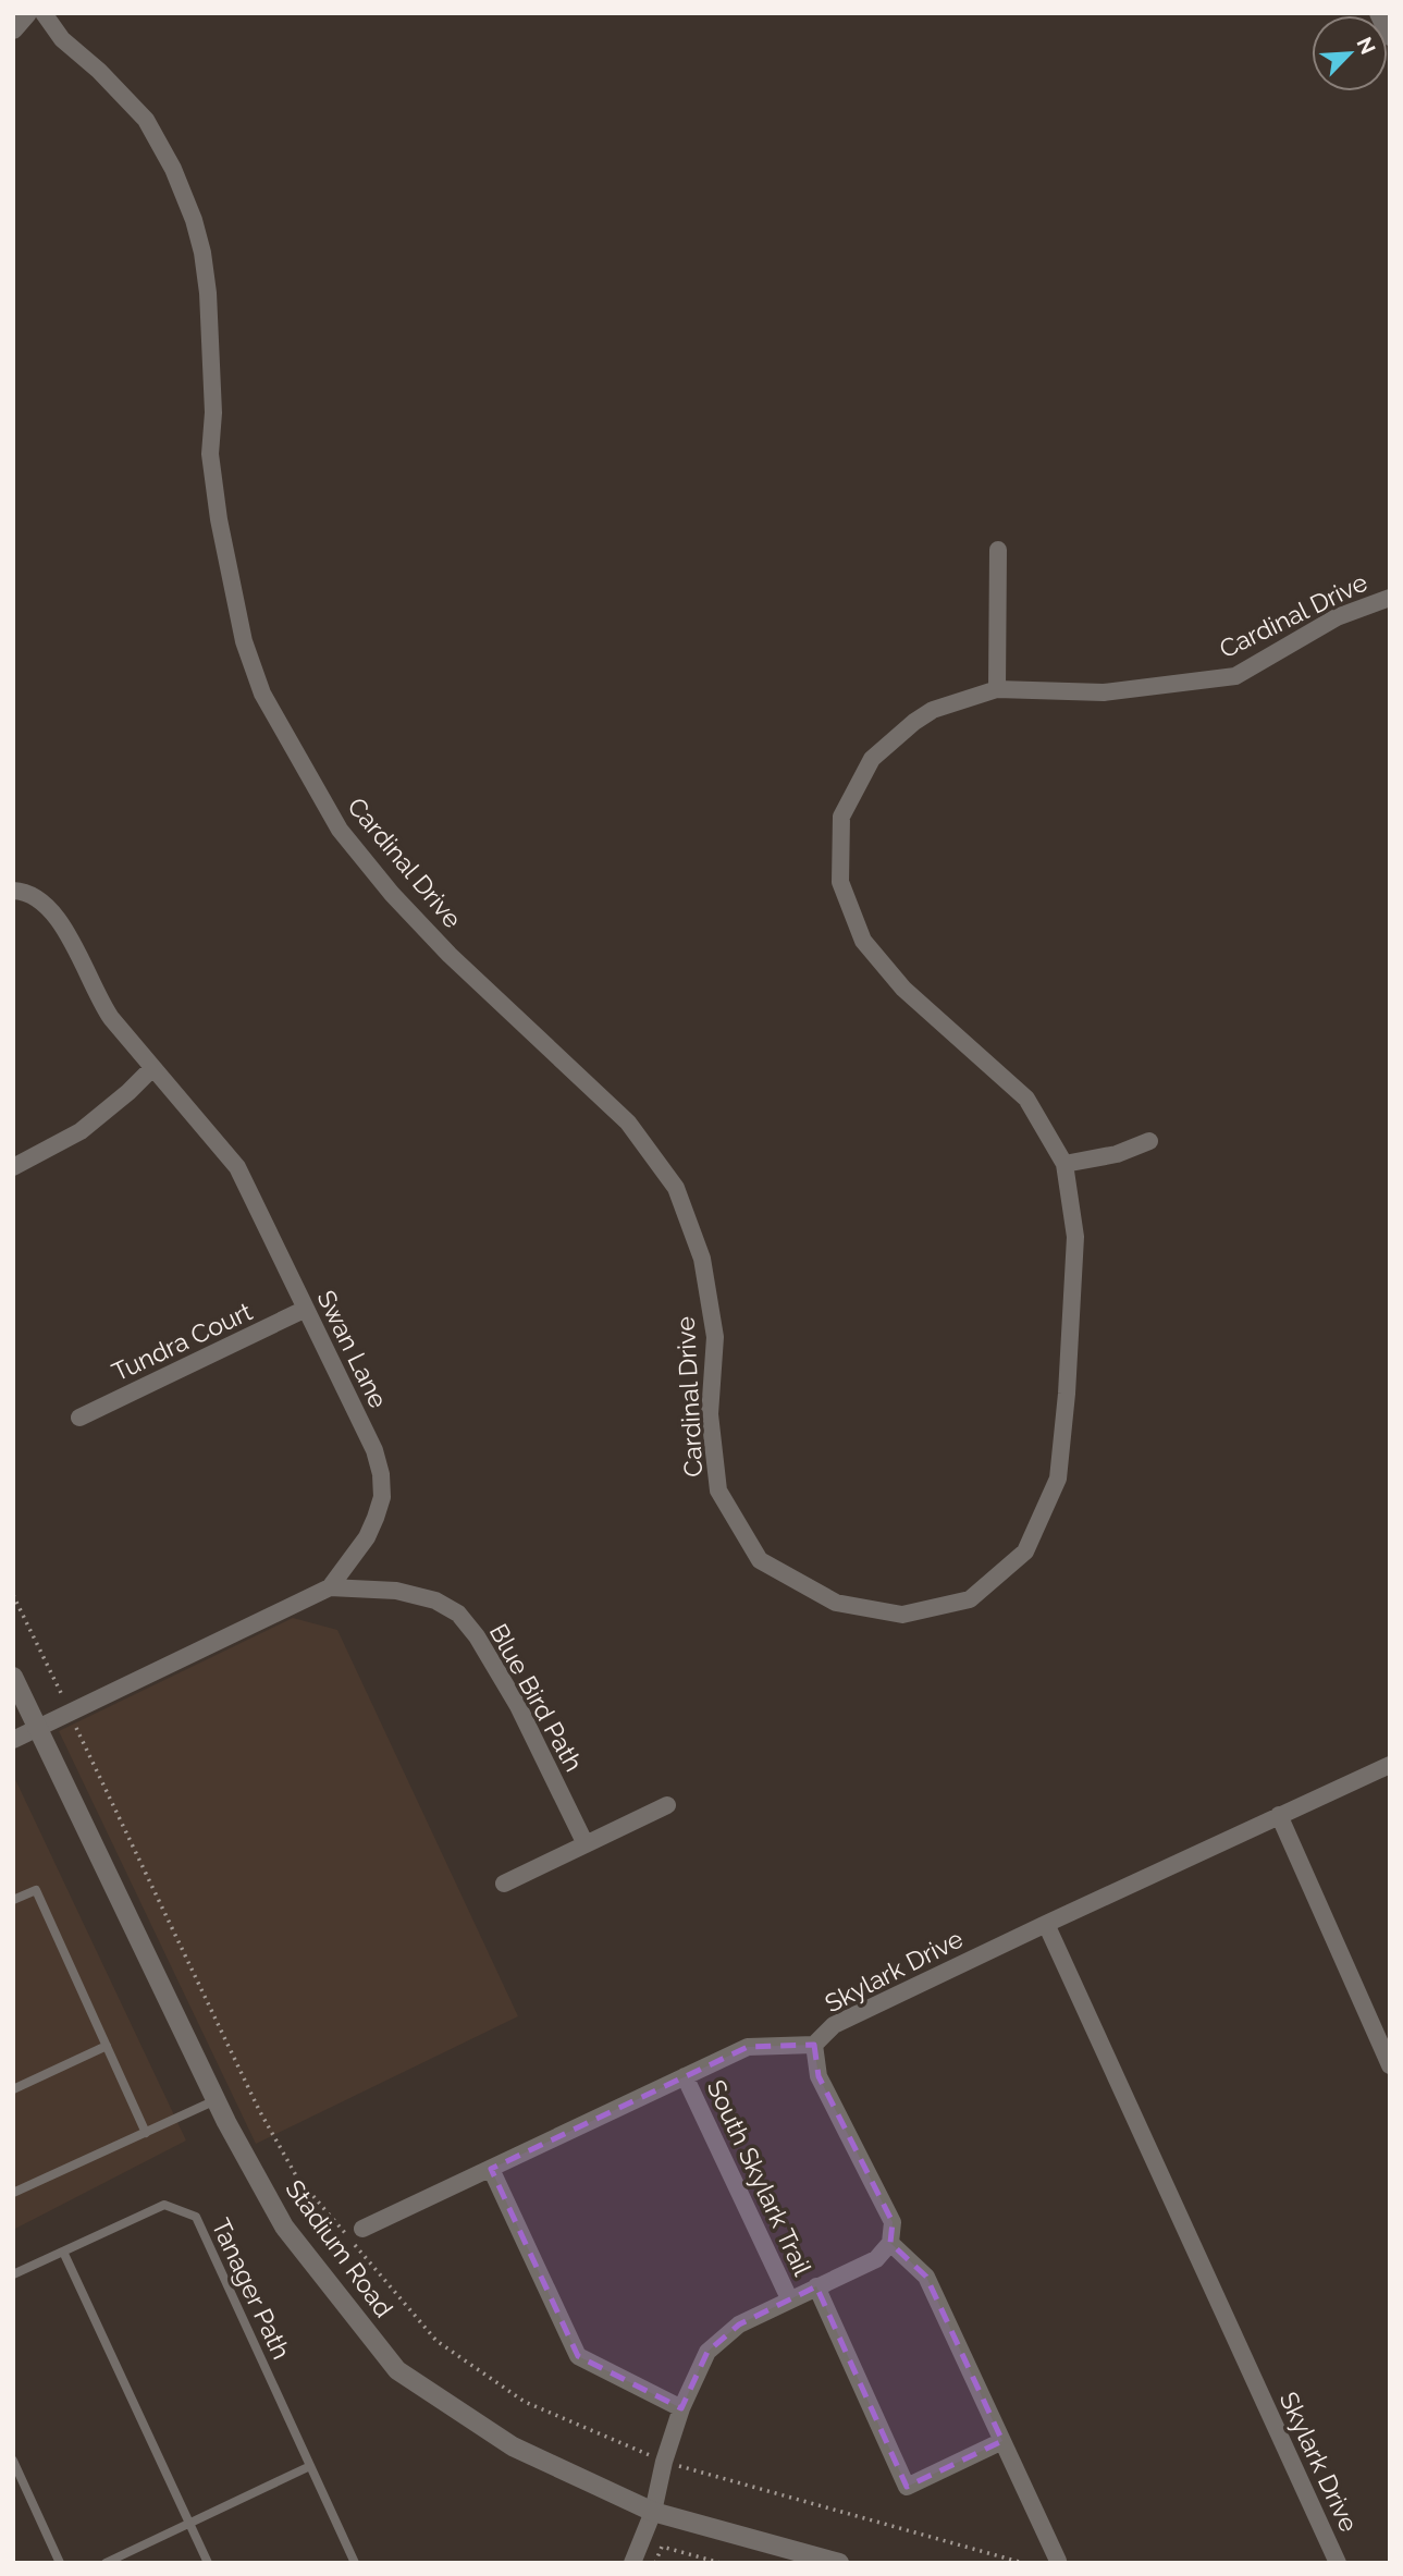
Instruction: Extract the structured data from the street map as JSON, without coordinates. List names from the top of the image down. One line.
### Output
{"streets":{"street":["Cardinal Drive","Tundra Court","Swan Lane","Blue Bird Path","Skylark Drive","South Skylark Trail","Stadium Road"],"lane":["Tanager Path"]},"crossings":[["Tundra Court","Swan Lane"],["Swan Lane","Blue Bird Path"],["Swan Lane","Stadium Road"],["Skylark Drive","South Skylark Trail"]],"north":"top right"}
